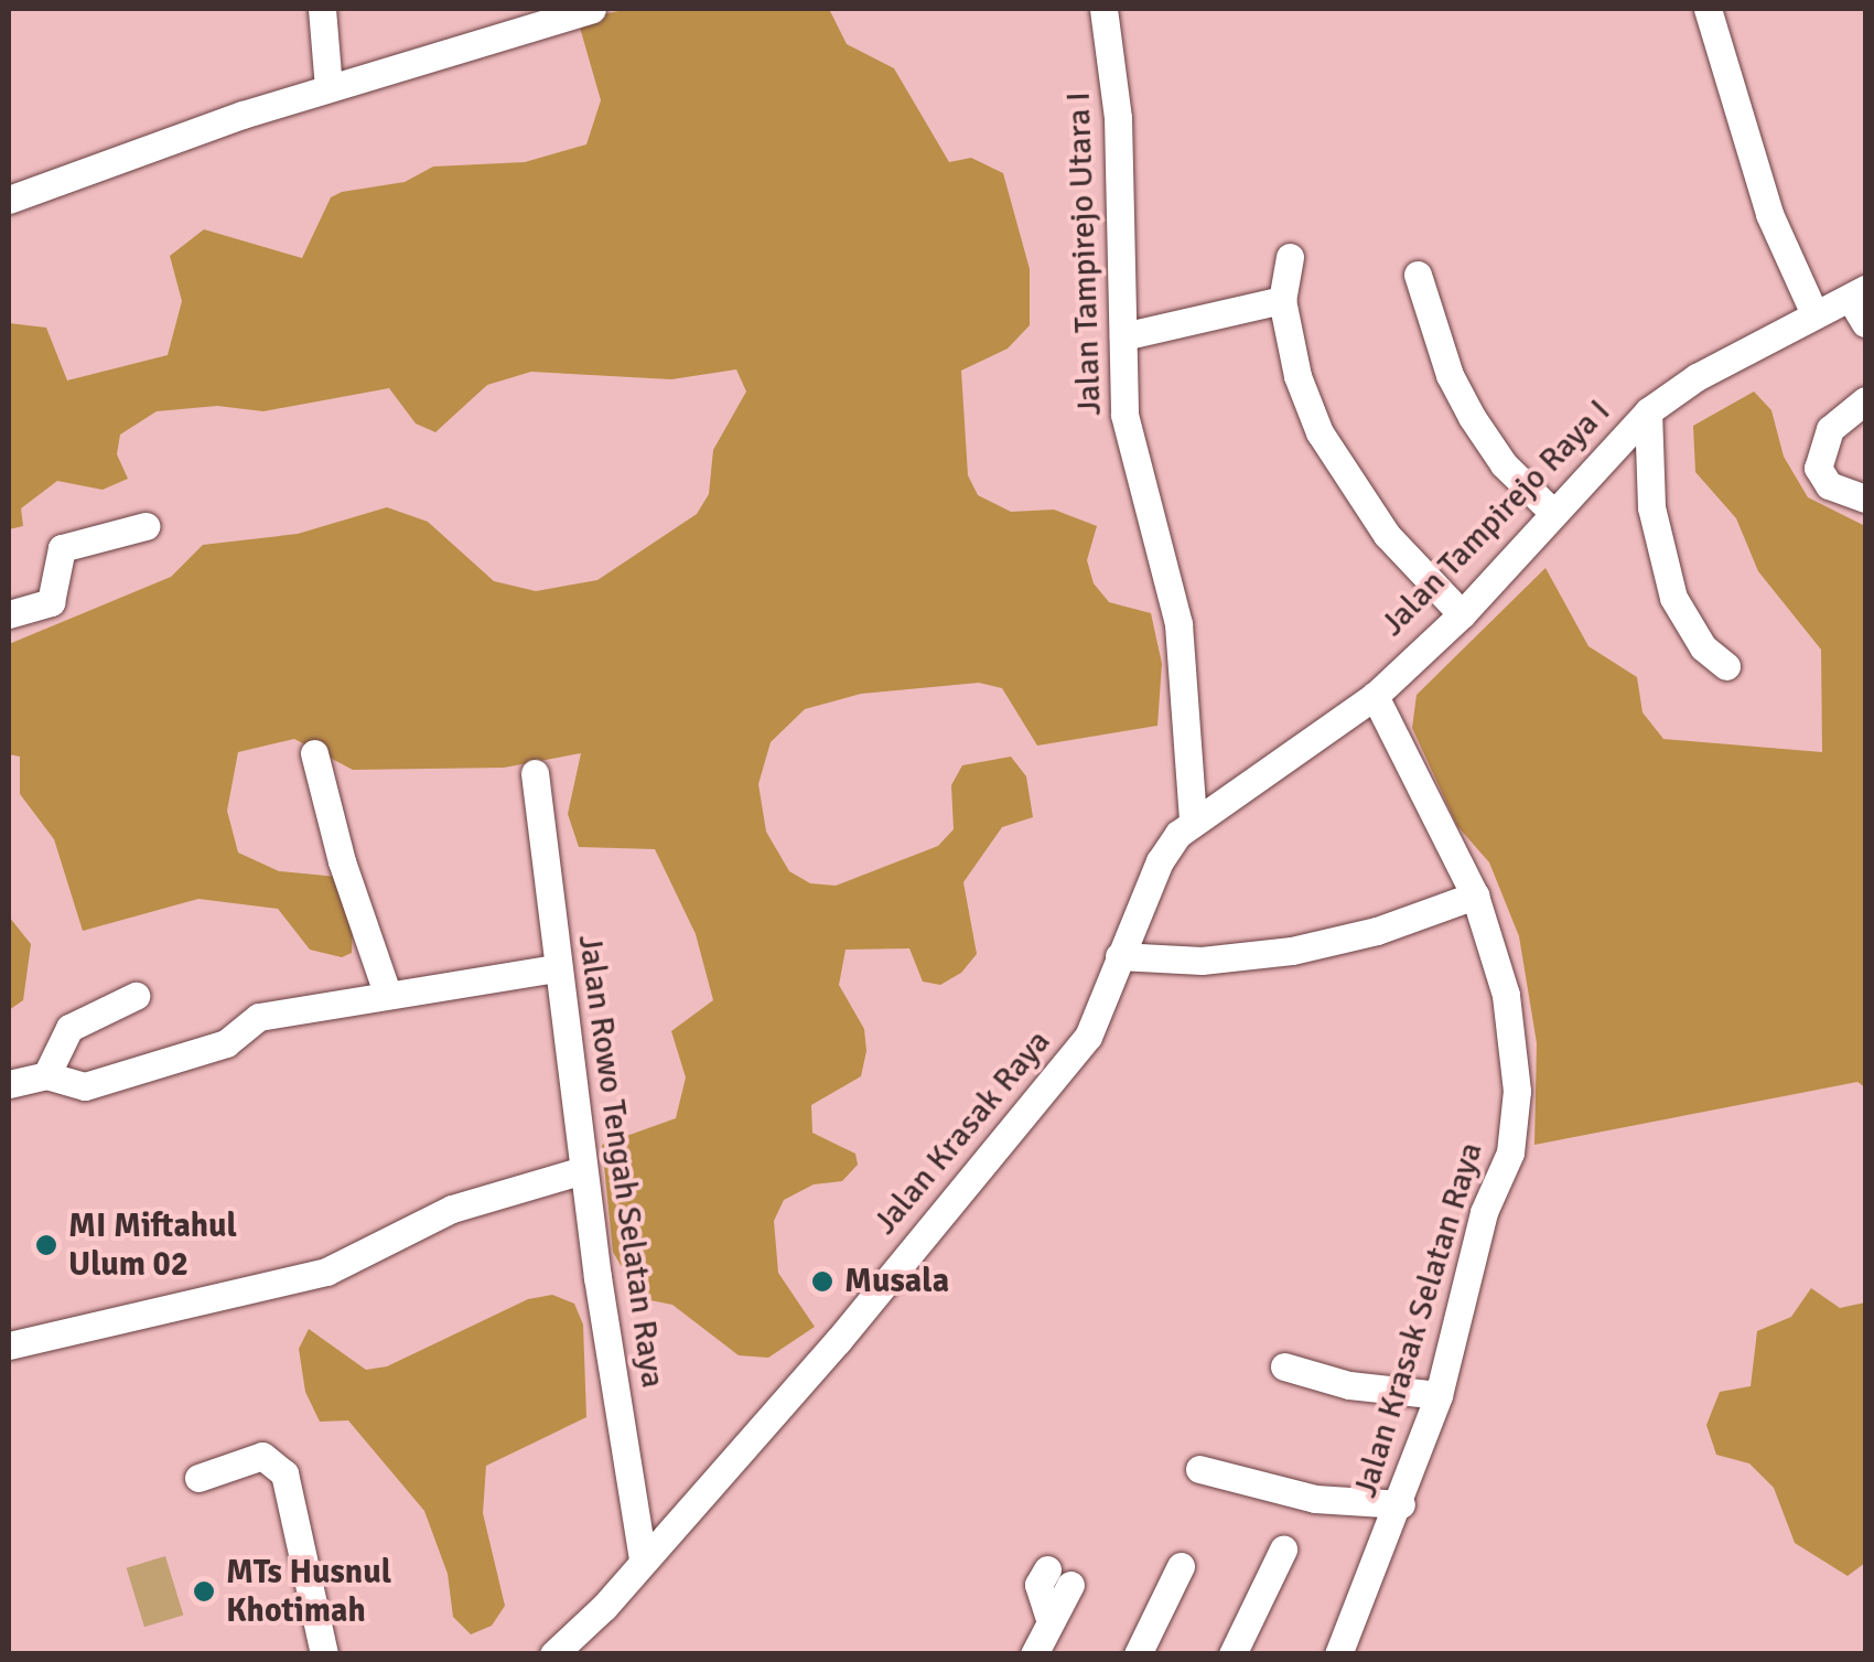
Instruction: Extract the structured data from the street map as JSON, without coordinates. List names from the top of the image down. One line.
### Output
{"streets":{"street":["Jalan Tampirejo Utara I","Jalan Tampirejo Raya I","Jalan Krasak Raya","Jalan Rowo Tengah Selatan Raya","Jalan Krasak Selatan Raya"]},"crossings":[["Jalan Tampirejo Utara I","Jalan Tampirejo Raya I"],["Jalan Tampirejo Utara I","Jalan Krasak Raya"],["Jalan Tampirejo Raya I","Jalan Krasak Raya"],["Jalan Tampirejo Raya I","Jalan Krasak Selatan Raya"],["Jalan Krasak Raya","Jalan Rowo Tengah Selatan Raya"]],"places":["MI Miftahul Ulum 02","Musala","MTs Husnul Khotimah"]}
